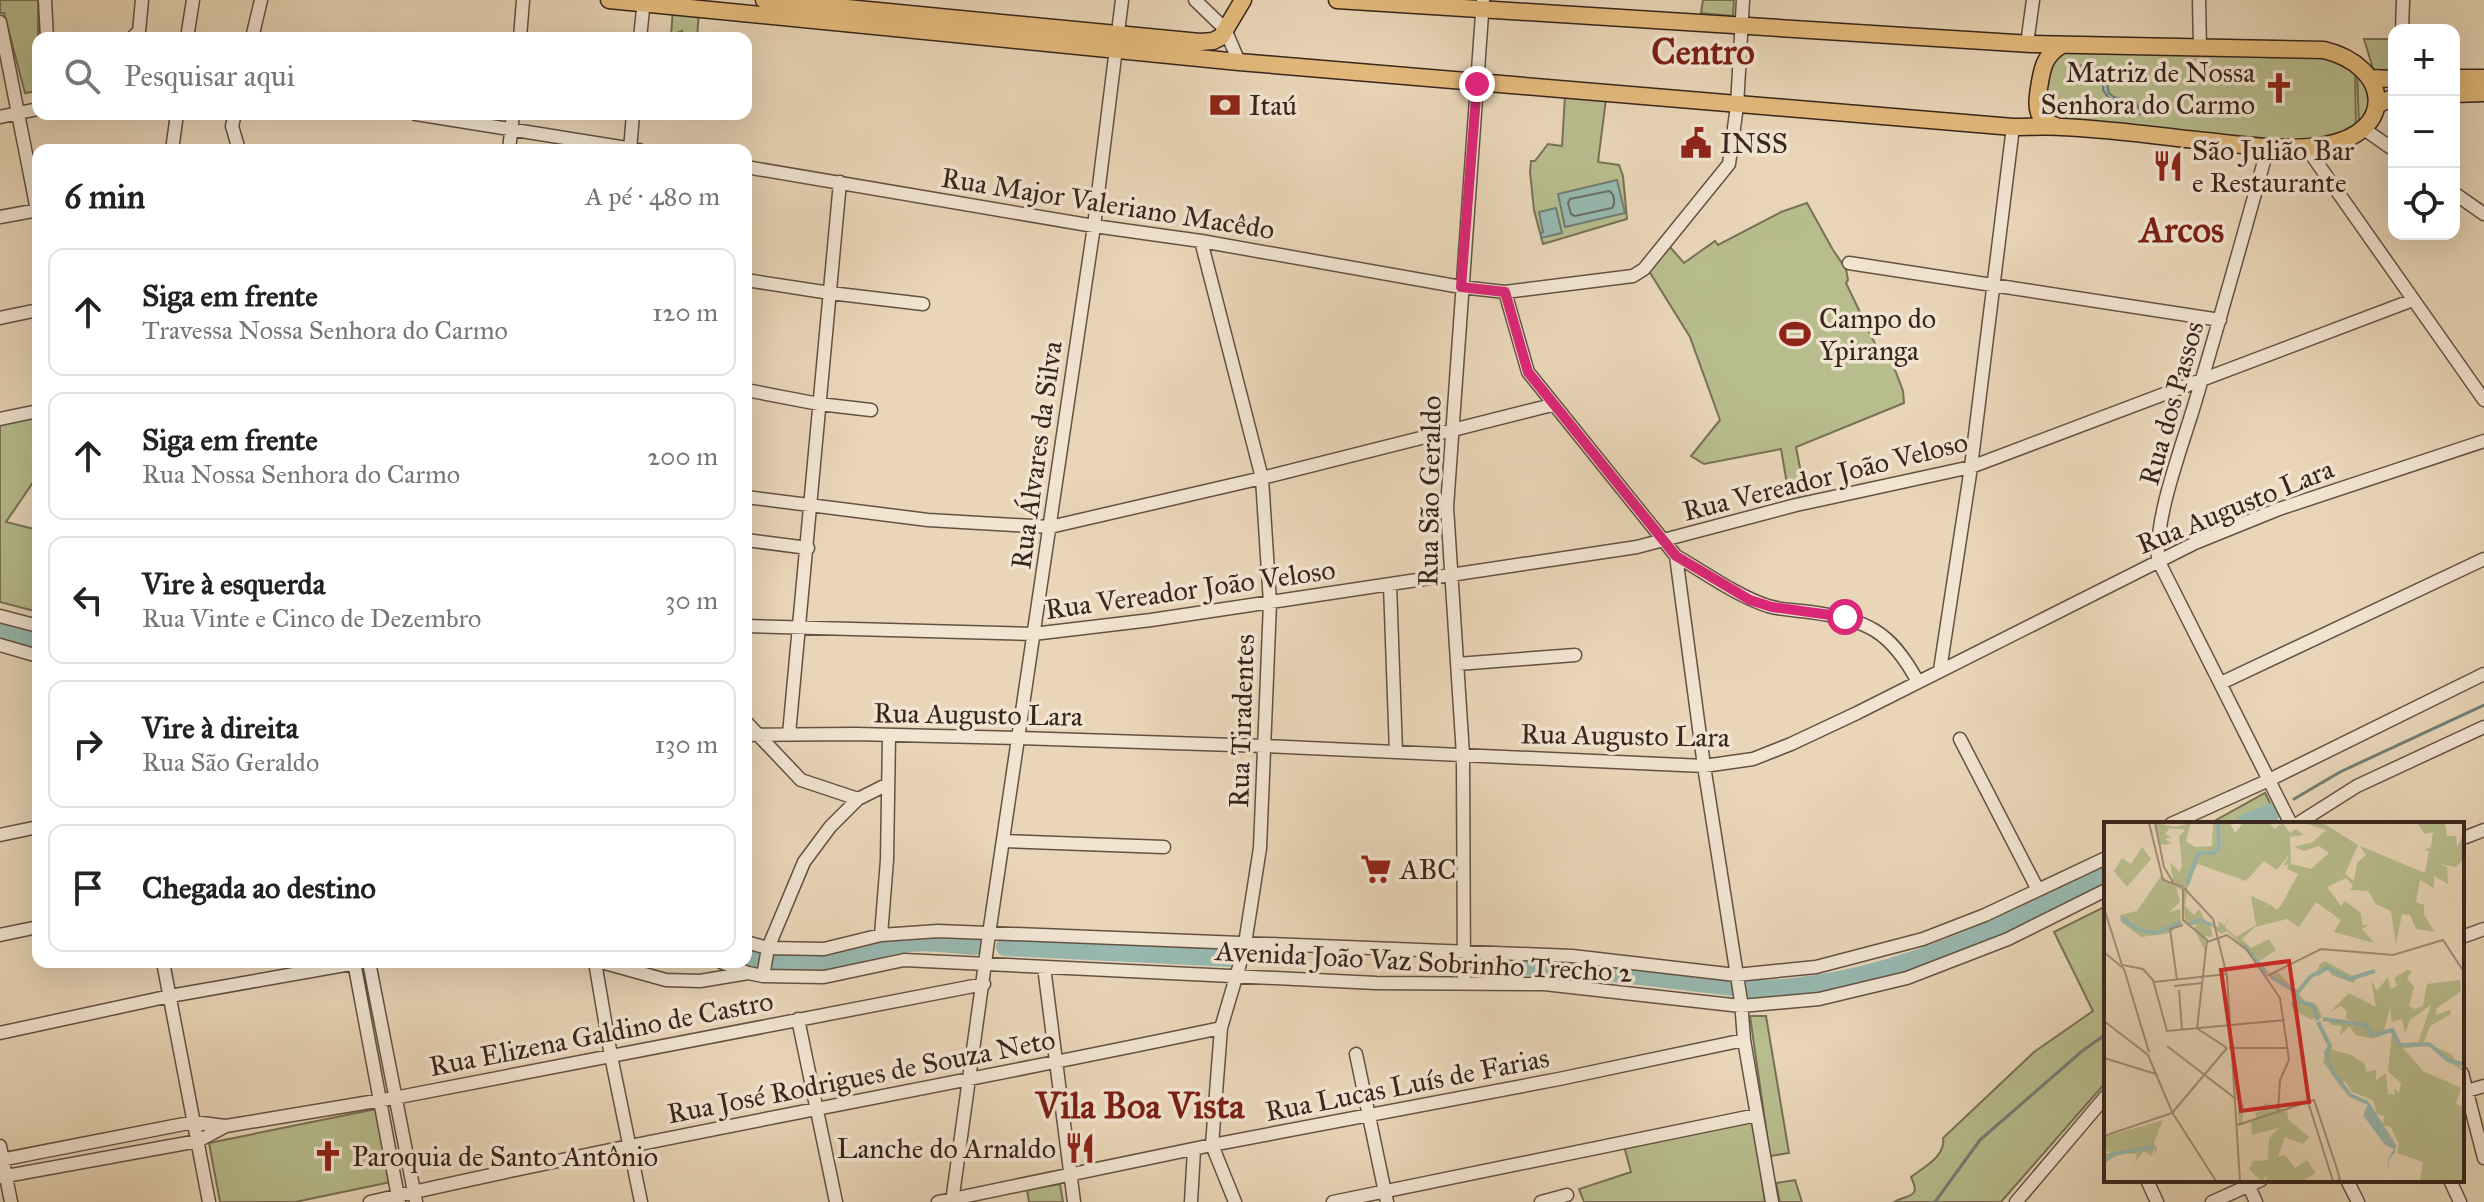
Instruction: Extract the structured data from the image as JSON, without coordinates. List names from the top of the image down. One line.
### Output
{"streets":{"street":["Rua Major Valeriano Macêdo","Rua dos Passos","Rua Álvares da Silva","Rua Vereador João Veloso","Rua São Geraldo","Rua Augusto Lara","Rua Tiradentes","Avenida João Vaz Sobrinho Trecho 2","Rua Elizena Galdino de Castro","Rua José Rodrigues de Souza Neto","Rua Lucas Luís de Farias"]},"crossings":[["Rua Major Valeriano Macêdo","Rua Álvares da Silva"],["Rua Major Valeriano Macêdo","Rua São Geraldo"],["Rua Major Valeriano Macêdo","Rua Tiradentes"],["Rua dos Passos","Rua Vereador João Veloso"],["Rua dos Passos","Rua Augusto Lara"],["Rua Álvares da Silva","Rua Vereador João Veloso"],["Rua Álvares da Silva","Rua Augusto Lara"],["Rua Álvares da Silva","Avenida João Vaz Sobrinho Trecho 2"],["Rua Álvares da Silva","Rua Elizena Galdino de Castro"],["Rua Álvares da Silva","Rua José Rodrigues de Souza Neto"],["Rua Álvares da Silva","Rua Lucas Luís de Farias"],["Rua Vereador João Veloso","Rua São Geraldo"],["Rua Vereador João Veloso","Rua Tiradentes"],["Rua São Geraldo","Rua Augusto Lara"],["Rua São Geraldo","Avenida João Vaz Sobrinho Trecho 2"],["Rua Augusto Lara","Rua Tiradentes"],["Rua Tiradentes","Avenida João Vaz Sobrinho Trecho 2"],["Rua Tiradentes","Rua José Rodrigues de Souza Neto"],["Rua Tiradentes","Rua Lucas Luís de Farias"]],"districts":["Centro","Arcos","Vila Boa Vista"],"places":{"church":["Matriz de Nossa Senhora do Carmo","Paroquia de Santo Antônio"],"bank":["Itaú"],"public building":["INSS"],"restaurant":["São Julião Bar e Restaurante","Lanche do Arnaldo"],"sports":["Campo do Ypiranga"],"supermarket":["ABC"]},"page":{"map_buttons":["+","−"],"search":"Pesquisar aqui","heading":["6 min","A pé · 480 m"],"list":[["Siga em frente","Travessa Nossa Senhora do Carmo","120 m"],["Siga em frente","Rua Nossa Senhora do Carmo","200 m"],["Vire à esquerda","Rua Vinte e Cinco de Dezembro","30 m"],["Vire à direita","Rua São Geraldo","130 m"],"Chegada ao destino"]}}
